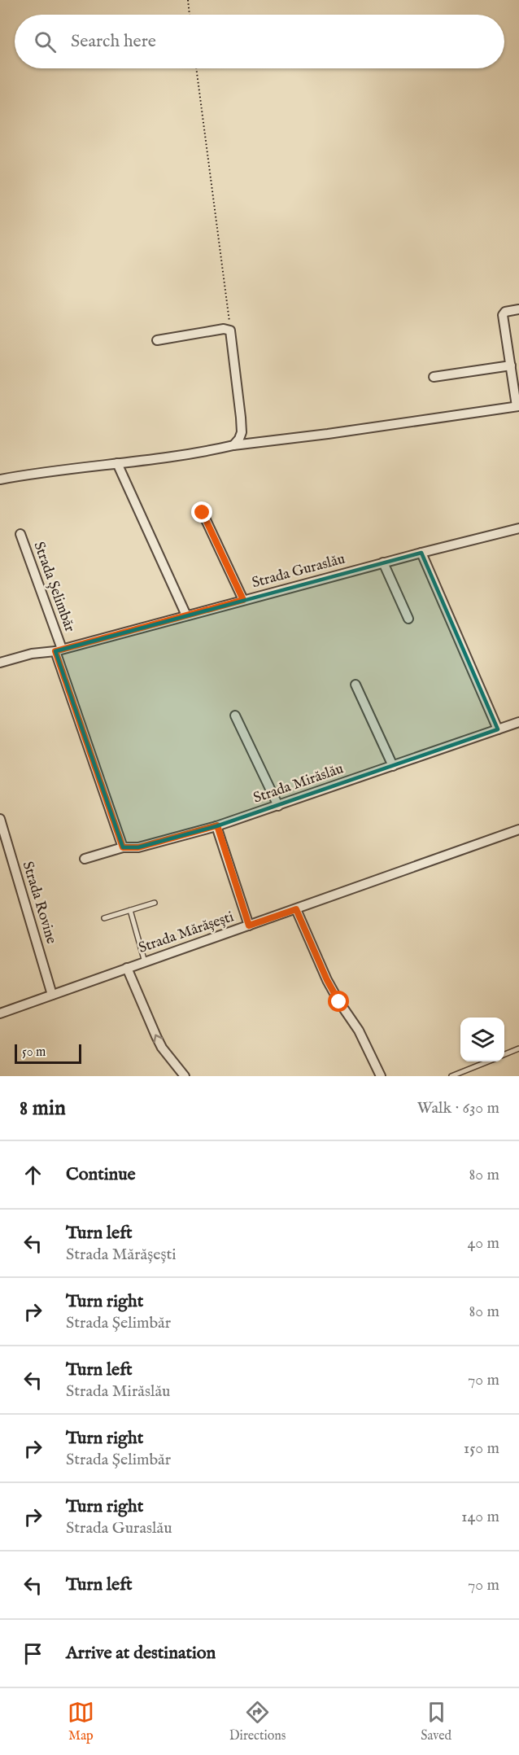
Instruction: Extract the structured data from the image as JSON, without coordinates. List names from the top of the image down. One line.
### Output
{"streets":{"street":["Strada Guraslău","Strada Șelimbăr","Strada Mirăslău","Strada Rovine","Strada Mărășești"]},"crossings":[["Strada Guraslău","Strada Șelimbăr"],["Strada Șelimbăr","Strada Mirăslău"],["Strada Rovine","Strada Mărășești"]],"scale_bar":"50 m","page":{"search":"Search here","scale":"50 m","heading":["8 min","Walk · 630 m"],"list":[["Continue","80 m"],["Turn left","Strada Mărășești","40 m"],["Turn right","Strada Șelimbăr","80 m"],["Turn left","Strada Mirăslău","70 m"],["Turn right","Strada Șelimbăr","150 m"],["Turn right","Strada Guraslău","140 m"],["Turn left","70 m"],"Arrive at destination"],"nav":["Map","Directions","Saved"]}}
